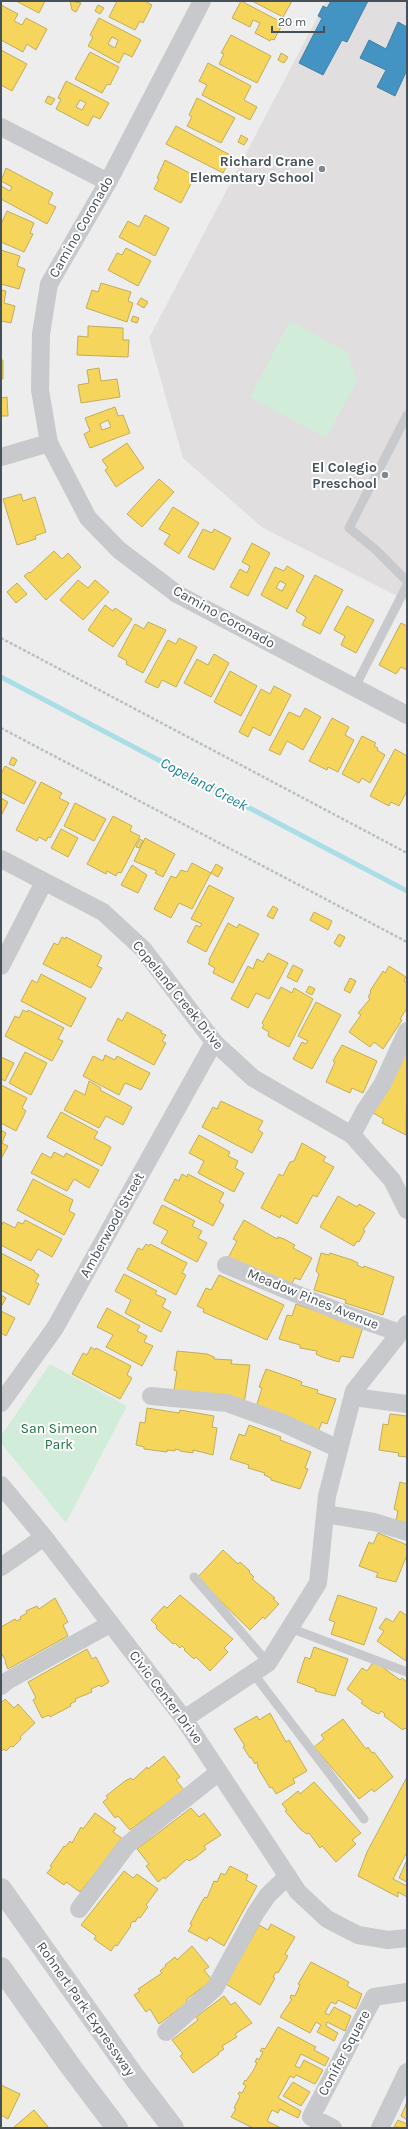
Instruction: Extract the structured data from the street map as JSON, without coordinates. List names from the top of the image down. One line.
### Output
{"streets":{"main road":["Rohnert Park Expressway"],"street":["Camino Coronado","Copeland Creek Drive","Amberwood Street","Meadow Pines Avenue","Civic Center Drive","Conifer Square"]},"crossings":[["Copeland Creek Drive","Amberwood Street"],["Meadow Pines Avenue","Civic Center Drive"]],"water":["Copeland Creek"],"parks":["San Simeon Park"],"places":["Richard Crane Elementary School","El Colegio Preschool"],"scale_bar":"20 m"}
